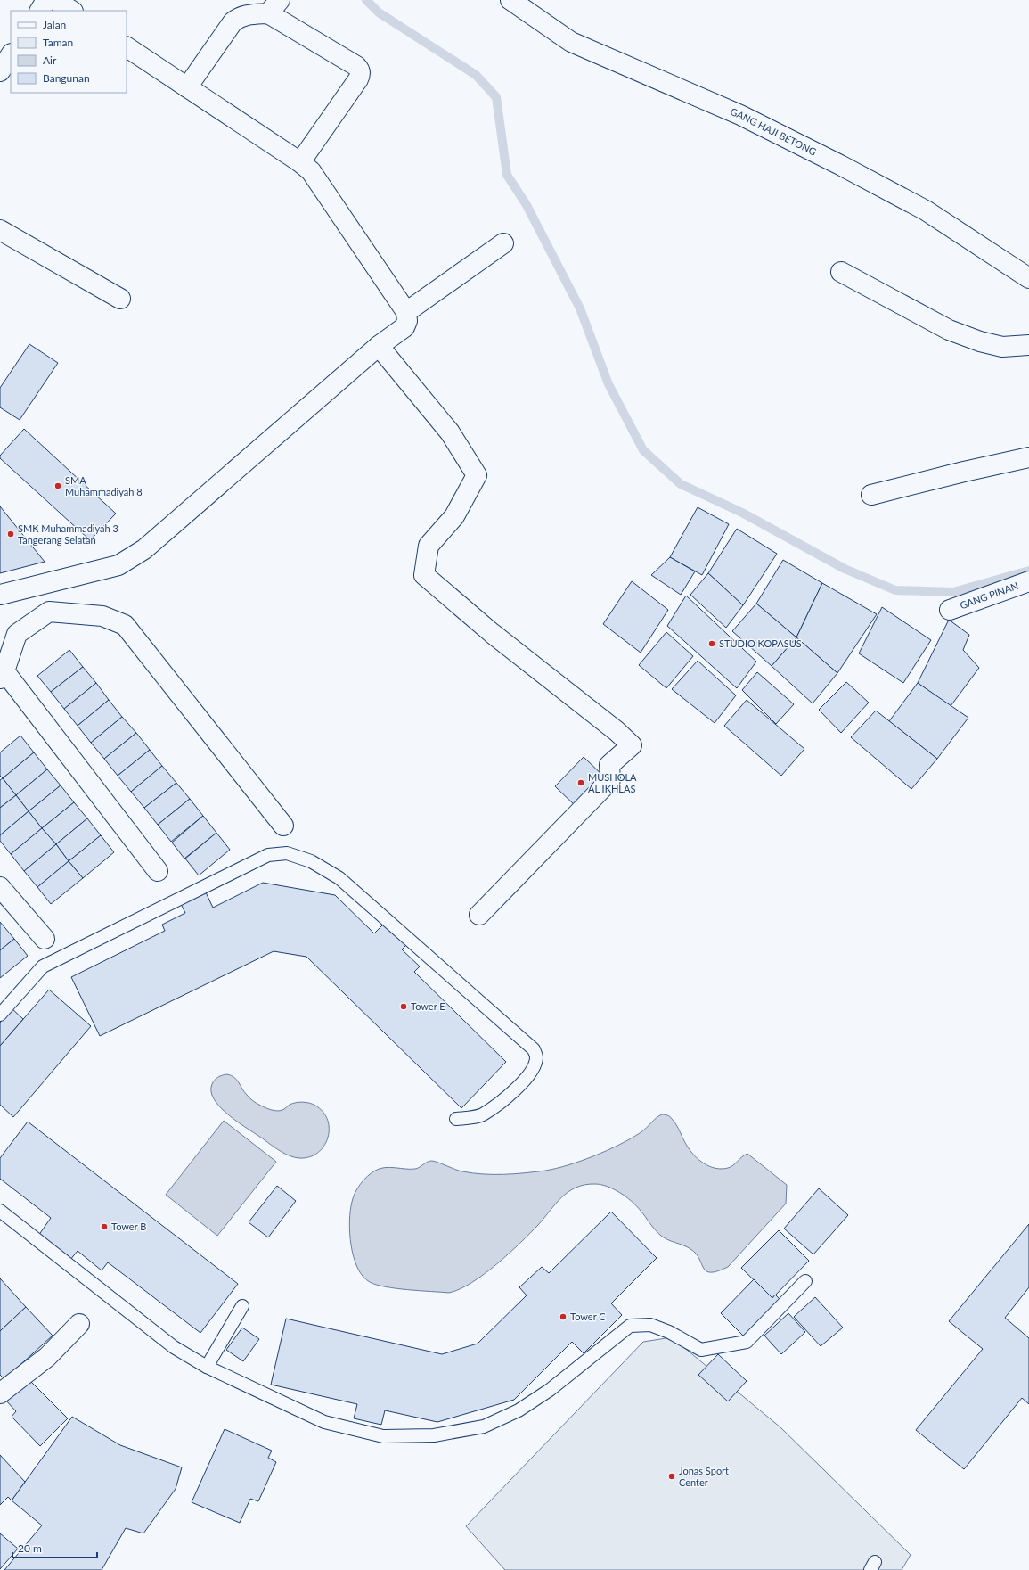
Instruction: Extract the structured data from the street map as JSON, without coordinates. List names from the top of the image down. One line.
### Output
{"streets":{"street":["GANG HAJI BETONG","GANG PINAN"]},"places":["SMA Muhammadiyah 8","SMK Muhammadiyah 3 Tangerang Selatan","STUDIO KOPASUS","MUSHOLA AL IKHLAS","Tower E","Tower B","Tower C","Jonas Sport Center"],"legend":["Jalan","Taman","Air","Bangunan"],"scale_bar":"20 m"}
